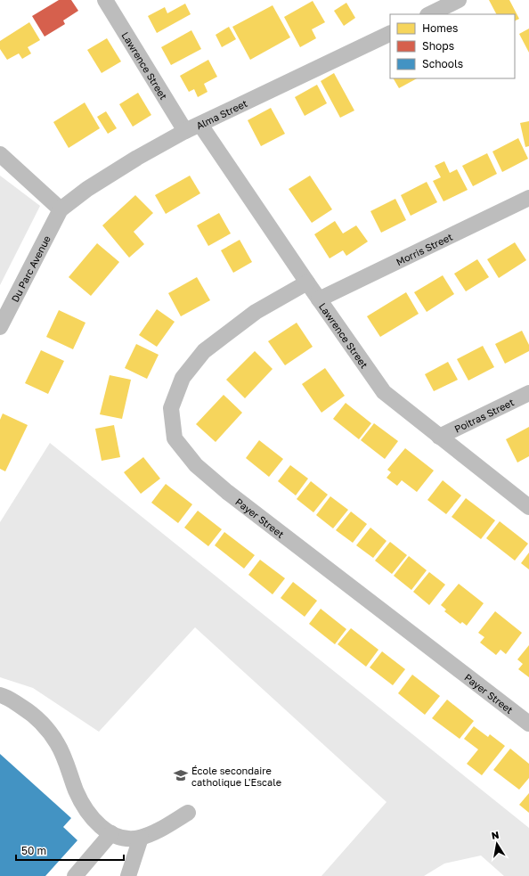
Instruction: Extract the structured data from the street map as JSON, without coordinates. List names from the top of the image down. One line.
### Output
{"streets":{"street":["Lawrence Street","Alma Street","Morris Street","Du Parc Avenue","Poitras Street","Payer Street"]},"crossings":[["Lawrence Street","Alma Street"],["Lawrence Street","Morris Street"],["Lawrence Street","Poitras Street"],["Lawrence Street","Payer Street"],["Alma Street","Du Parc Avenue"]],"places":{"school or university":["École secondaire catholique L'Escale"]},"legend":["Homes","Shops","Schools"],"scale_bar":"50 m","north":"top"}
